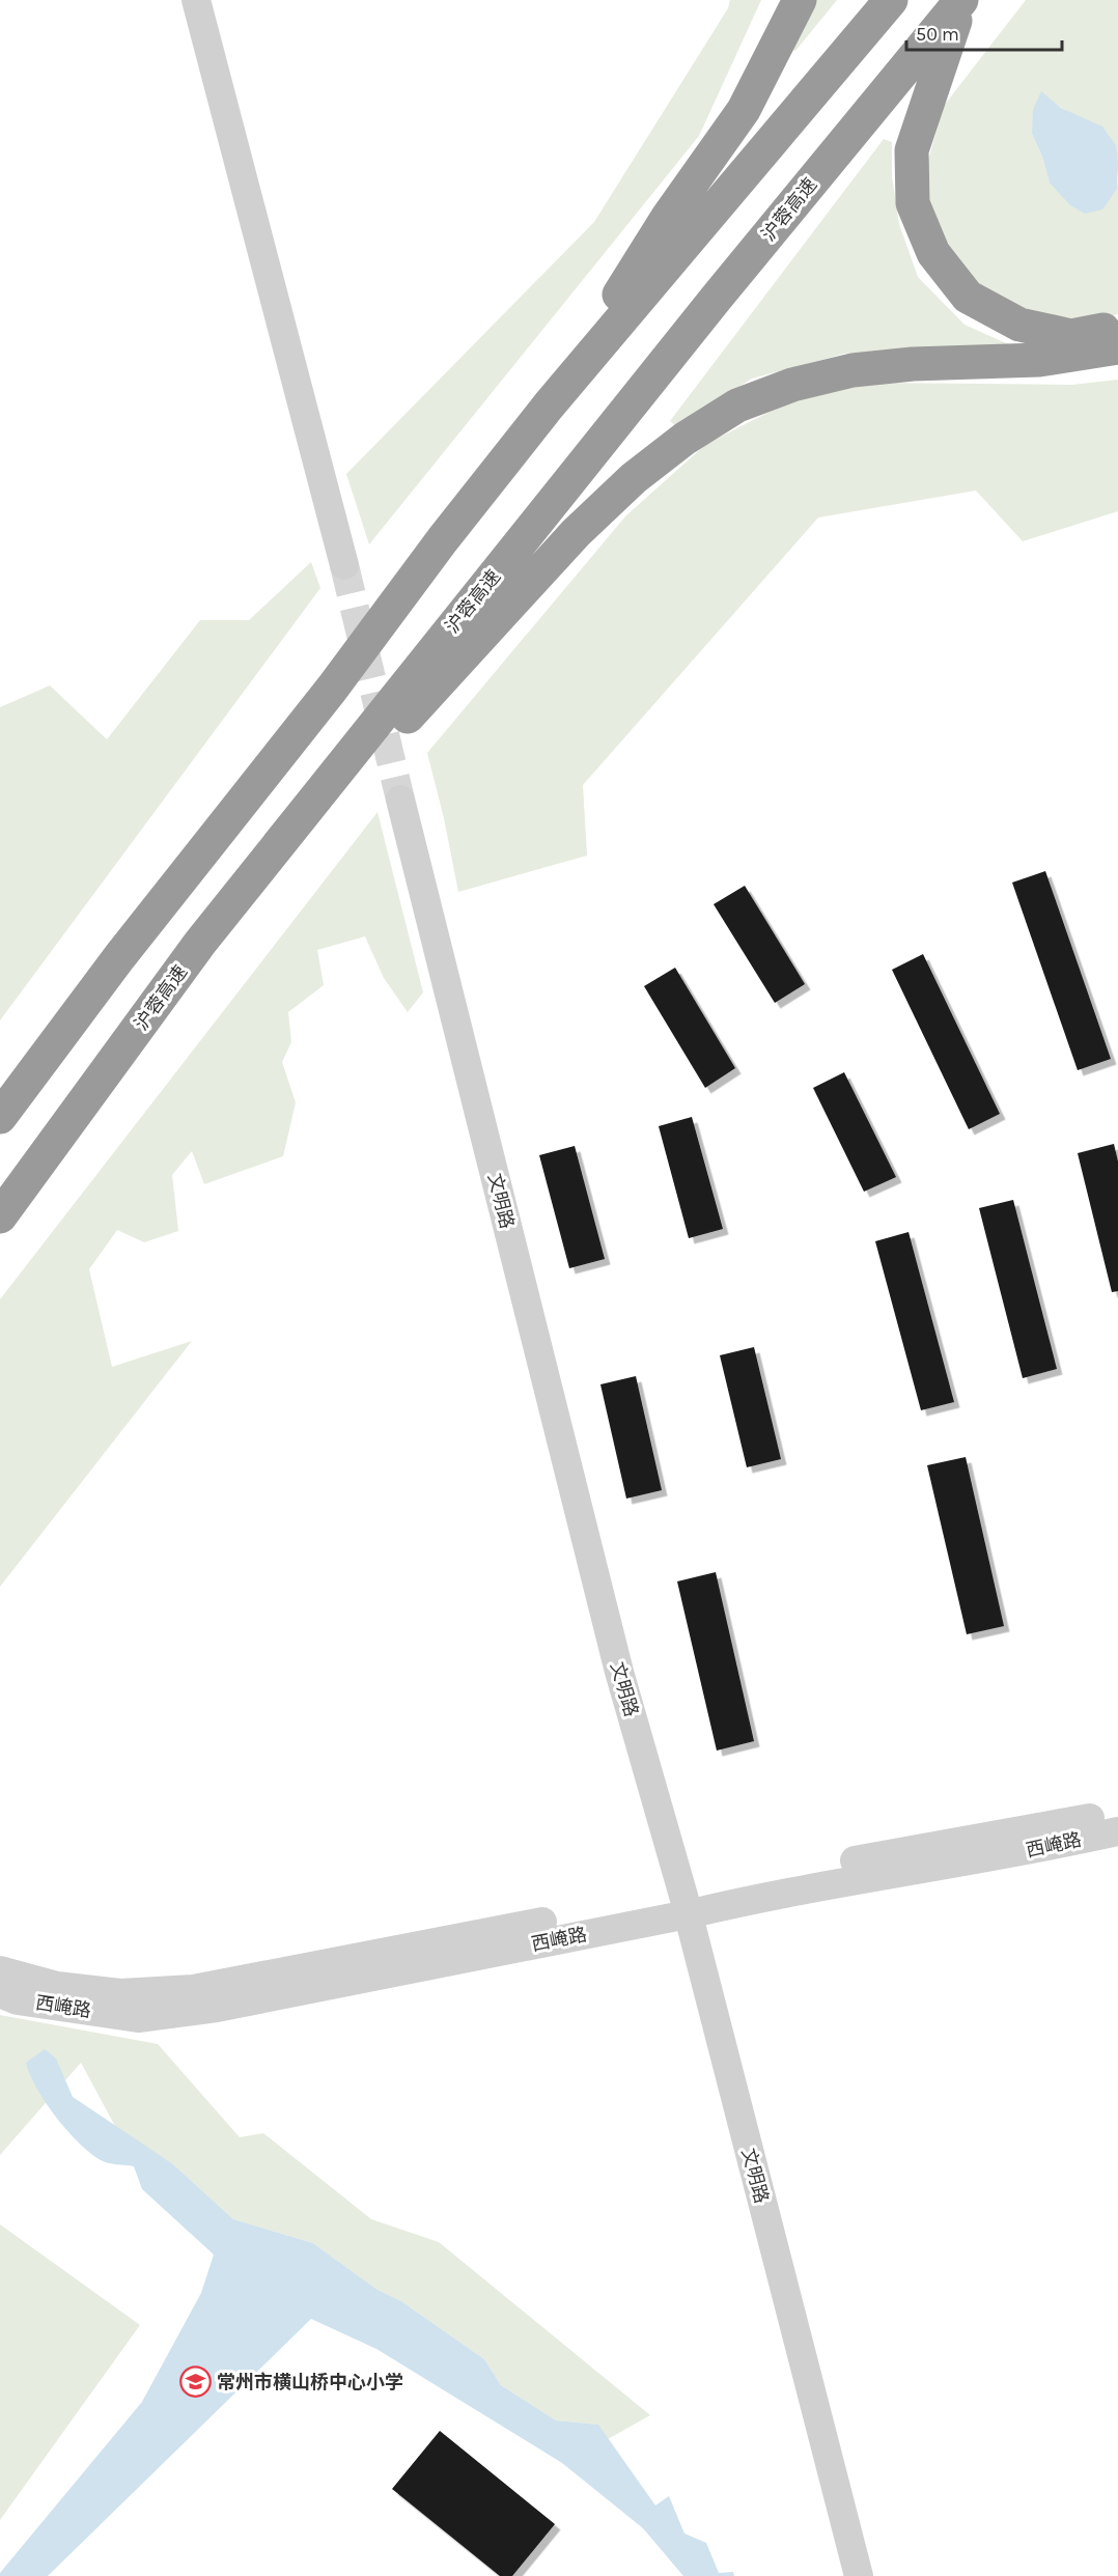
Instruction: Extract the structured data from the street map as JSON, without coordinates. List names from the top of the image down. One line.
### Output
{"streets":{"highway":["沪蓉高速"],"street":["文明路","西崦路"]},"crossings":[["文明路","西崦路"]],"places":{"school or university":["常州市横山桥中心小学"]},"scale_bar":"50 m"}
